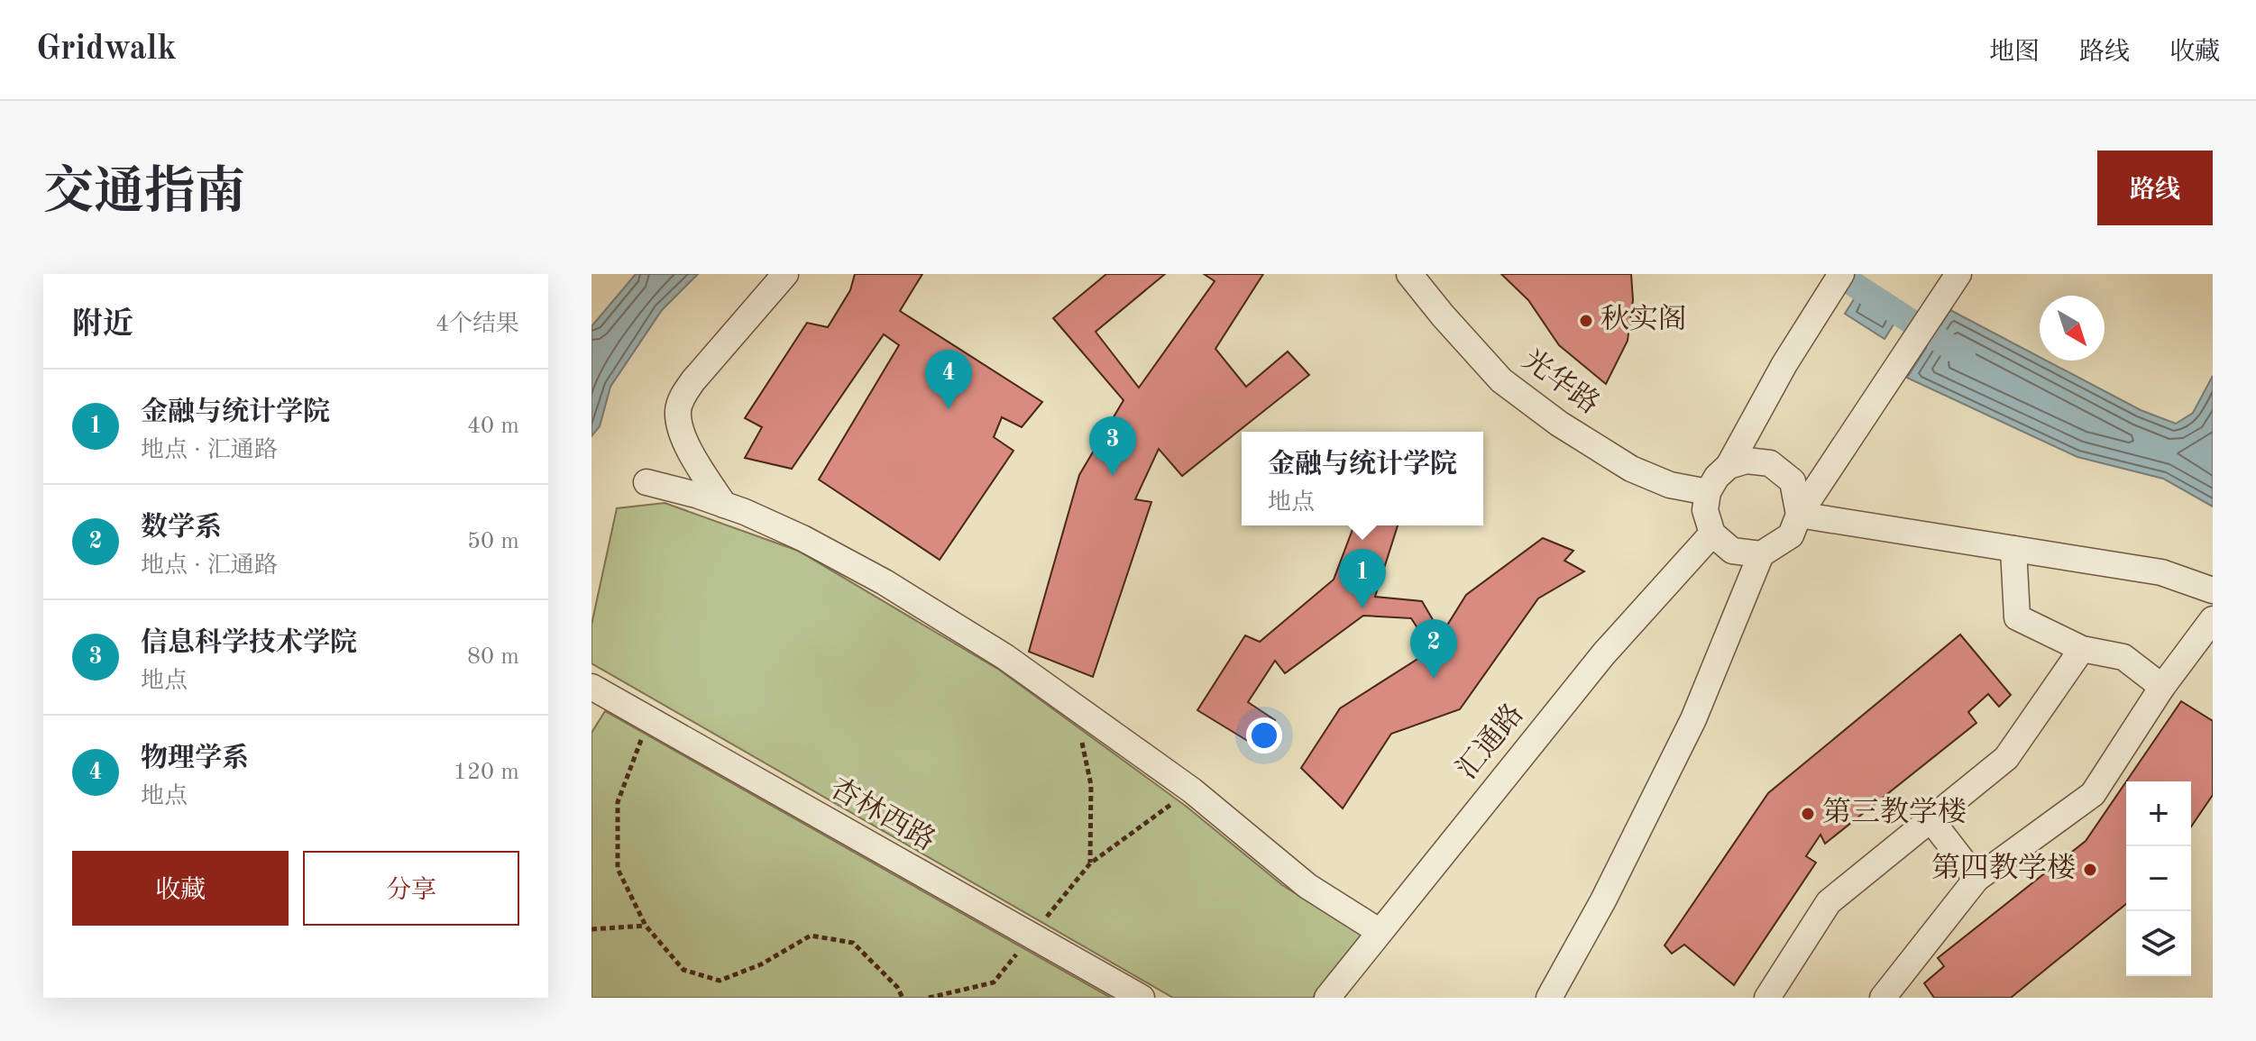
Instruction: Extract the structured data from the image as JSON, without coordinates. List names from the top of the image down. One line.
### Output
{"streets":{"street":["光华路","汇通路","杏林西路"]},"crossings":[["光华路","汇通路"]],"places":["秋实阁","第三教学楼","第四教学楼"],"north":"bottom right","page":{"header":"Gridwalk","nav":["地图","路线","收藏"],"title":"交通指南","buttons":["路线",["收藏","分享"]],"heading":["附近","4个结果"],"pins":["4","3","1","2"],"list":[{"mark":"1","name":"金融与统计学院","note":"地点 · 汇通路","value":"40 m"},{"mark":"2","name":"数学系","note":"地点 · 汇通路","value":"50 m"},{"mark":"3","name":"信息科学技术学院","note":"地点","value":"80 m"},{"mark":"4","name":"物理学系","note":"地点","value":"120 m"}],"popup":["金融与统计学院","地点"],"map_buttons":["+","−"]}}
